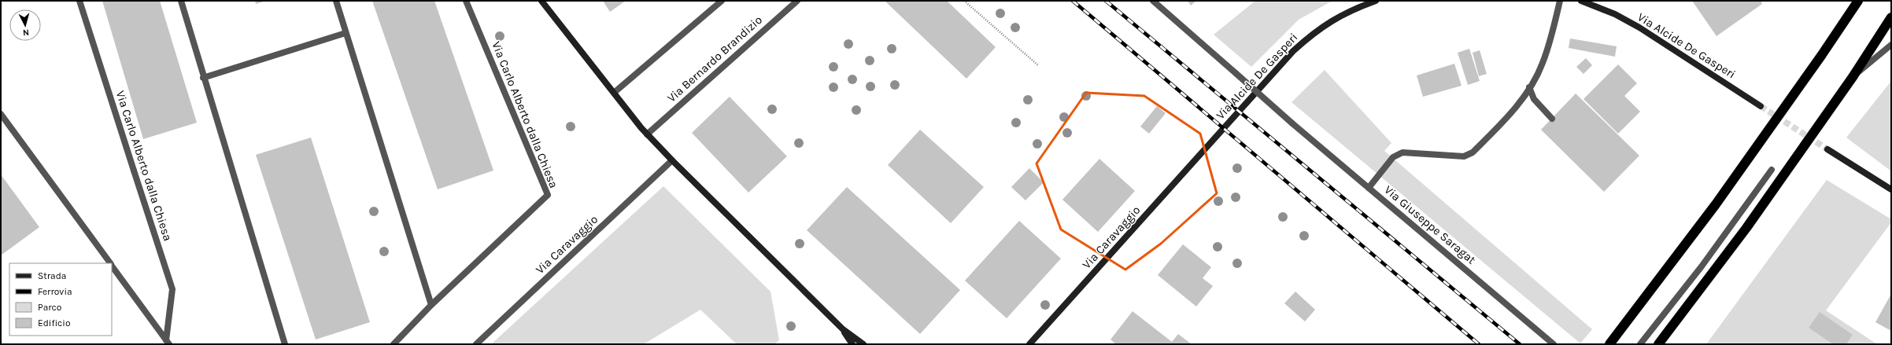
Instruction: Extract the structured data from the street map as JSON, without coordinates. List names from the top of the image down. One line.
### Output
{"streets":{"street":["Via Alcide De Gasperi","Via Bernardo Brandizio","Via Carlo Alberto dalla Chiesa","Via Giuseppe Saragat","Via Caravaggio"]},"crossings":[["Via Alcide De Gasperi","Via Caravaggio"]],"legend":["Strada","Ferrovia","Parco","Edificio"],"north":"bottom"}
